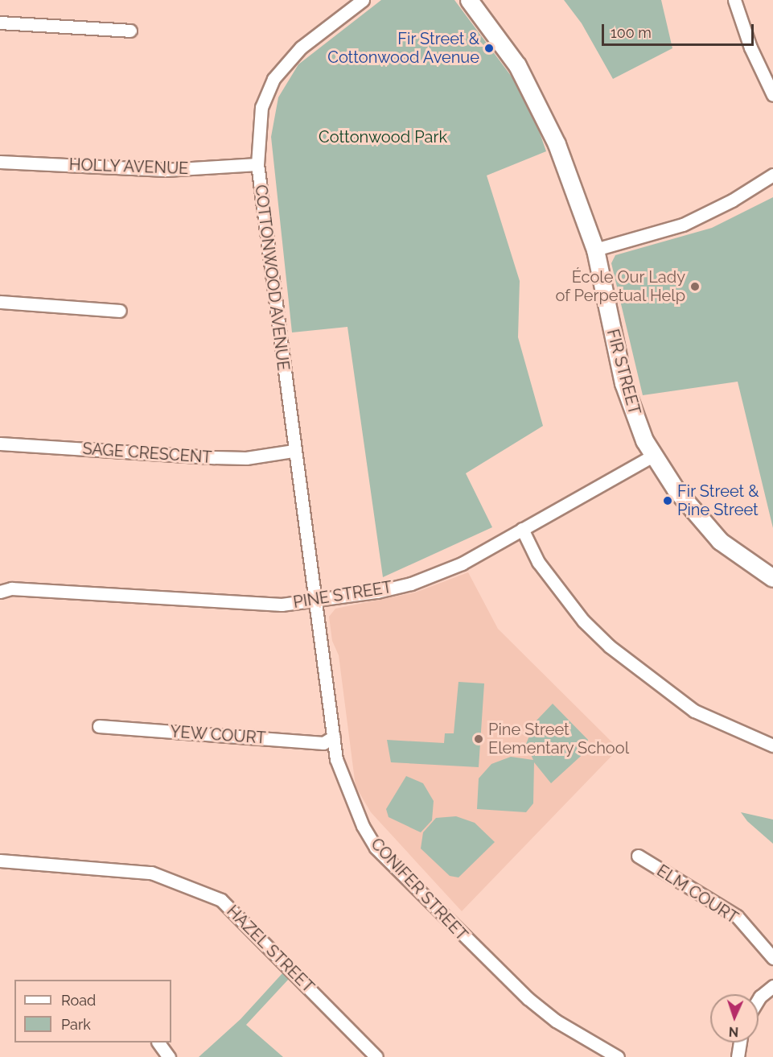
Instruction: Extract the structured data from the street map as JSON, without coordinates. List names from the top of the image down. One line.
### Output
{"streets":{"street":["HOLLY AVENUE","COTTONWOOD AVENUE","FIR STREET","SAGE CRESCENT","PINE STREET","YEW COURT","CONIFER STREET","ELM COURT","HAZEL STREET"]},"crossings":[["HOLLY AVENUE","COTTONWOOD AVENUE"],["COTTONWOOD AVENUE","SAGE CRESCENT"],["COTTONWOOD AVENUE","PINE STREET"],["COTTONWOOD AVENUE","CONIFER STREET"],["FIR STREET","PINE STREET"],["PINE STREET","CONIFER STREET"],["YEW COURT","CONIFER STREET"]],"parks":["Cottonwood Park"],"places":["Fir Street & Cottonwood Avenue","École Our Lady of Perpetual Help","Fir Street & Pine Street","Pine Street Elementary School"],"legend":["Road","Park"],"scale_bar":"100 m","north":"bottom"}
